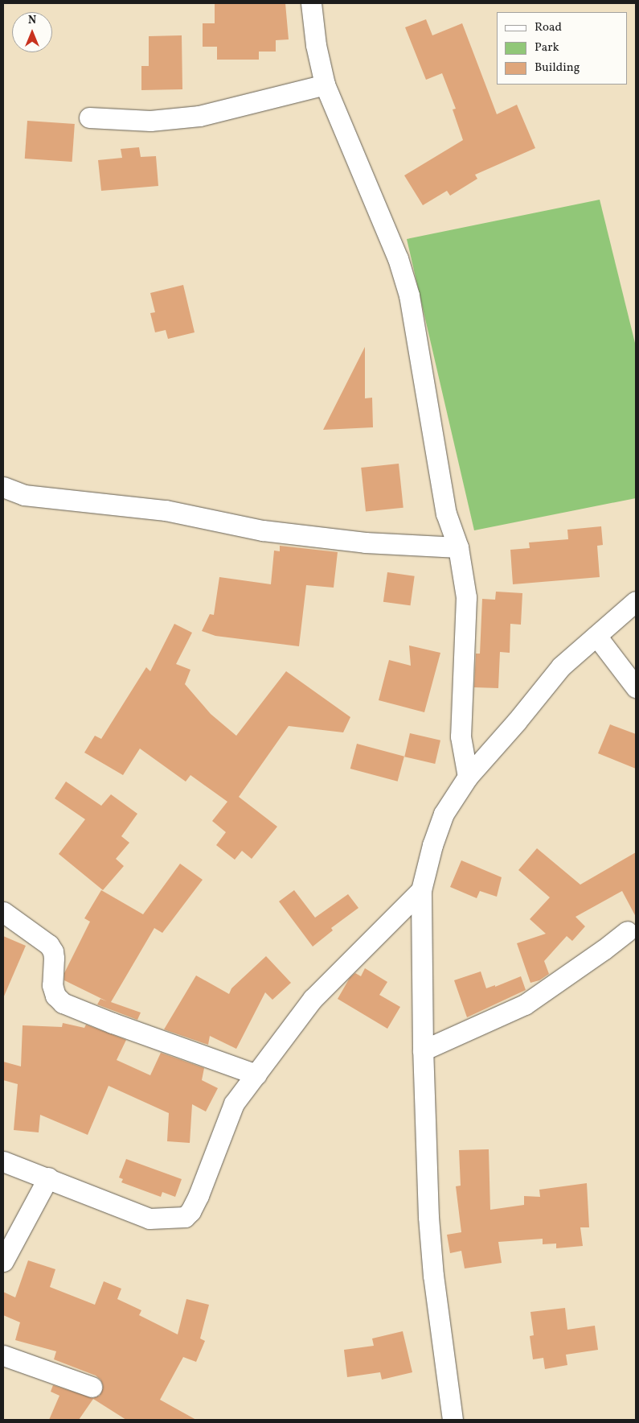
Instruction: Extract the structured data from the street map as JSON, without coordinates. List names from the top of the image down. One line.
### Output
{"legend":["Road","Park","Building"],"north":"top"}
